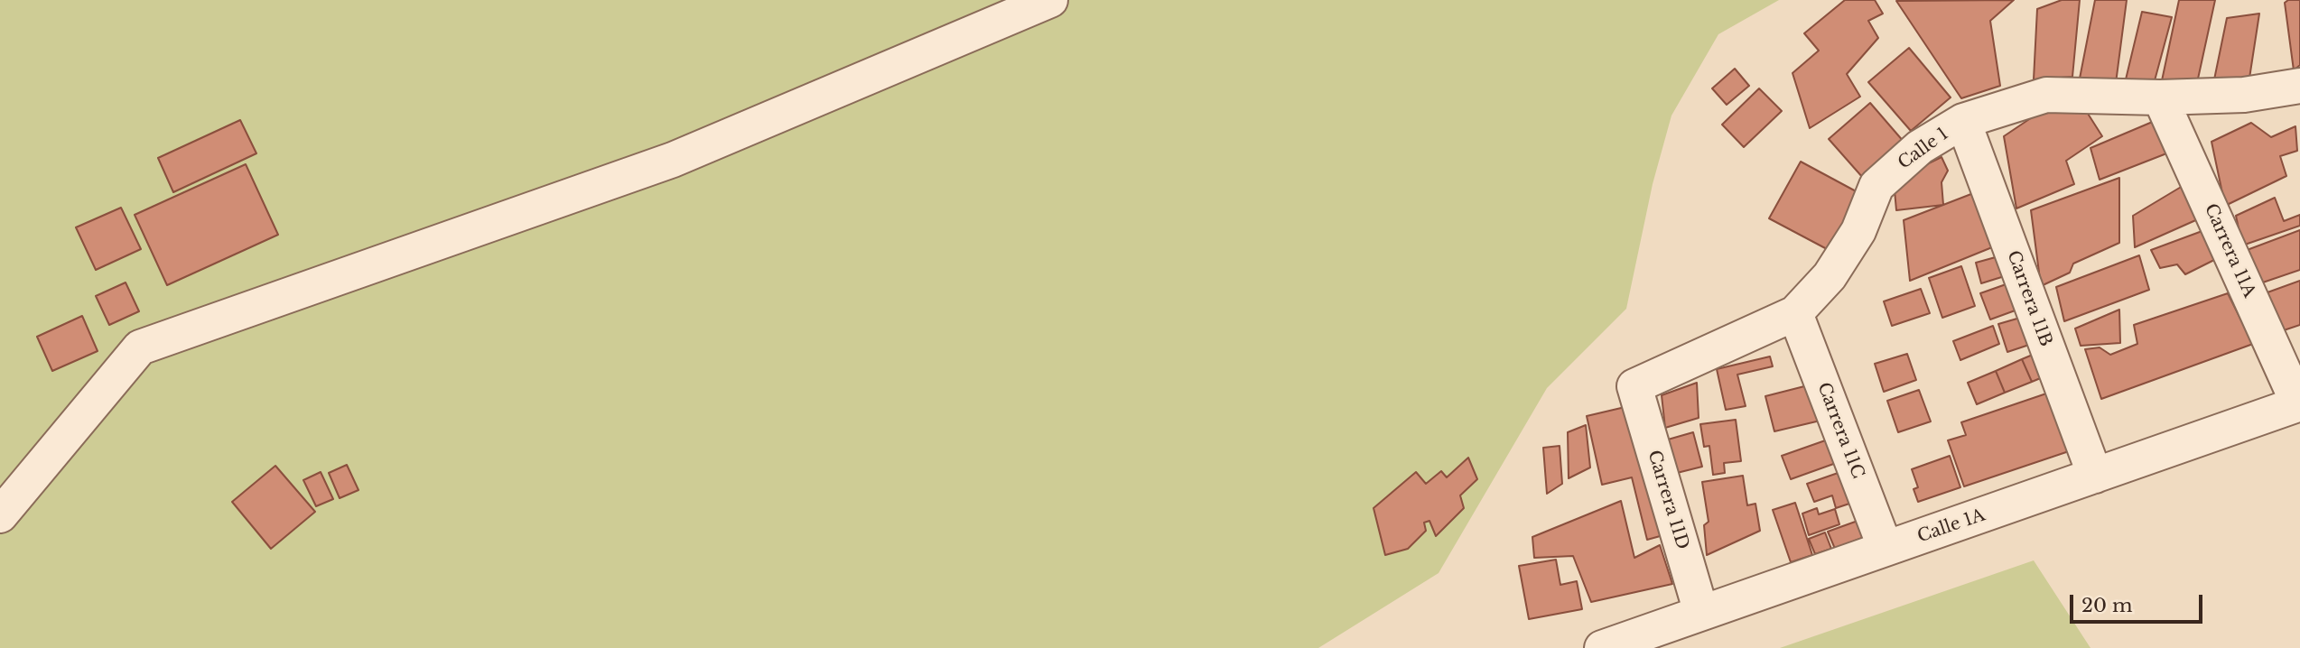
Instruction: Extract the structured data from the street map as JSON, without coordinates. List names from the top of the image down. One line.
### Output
{"streets":{"street":["Calle 1","Carrera 11A","Carrera 11B","Carrera 11C","Carrera 11D","Calle 1A"]},"crossings":[["Calle 1","Carrera 11A"],["Calle 1","Carrera 11B"],["Calle 1","Carrera 11C"],["Calle 1","Carrera 11D"],["Carrera 11A","Calle 1A"],["Carrera 11B","Calle 1A"],["Carrera 11C","Calle 1A"],["Carrera 11D","Calle 1A"]],"scale_bar":"20 m"}
